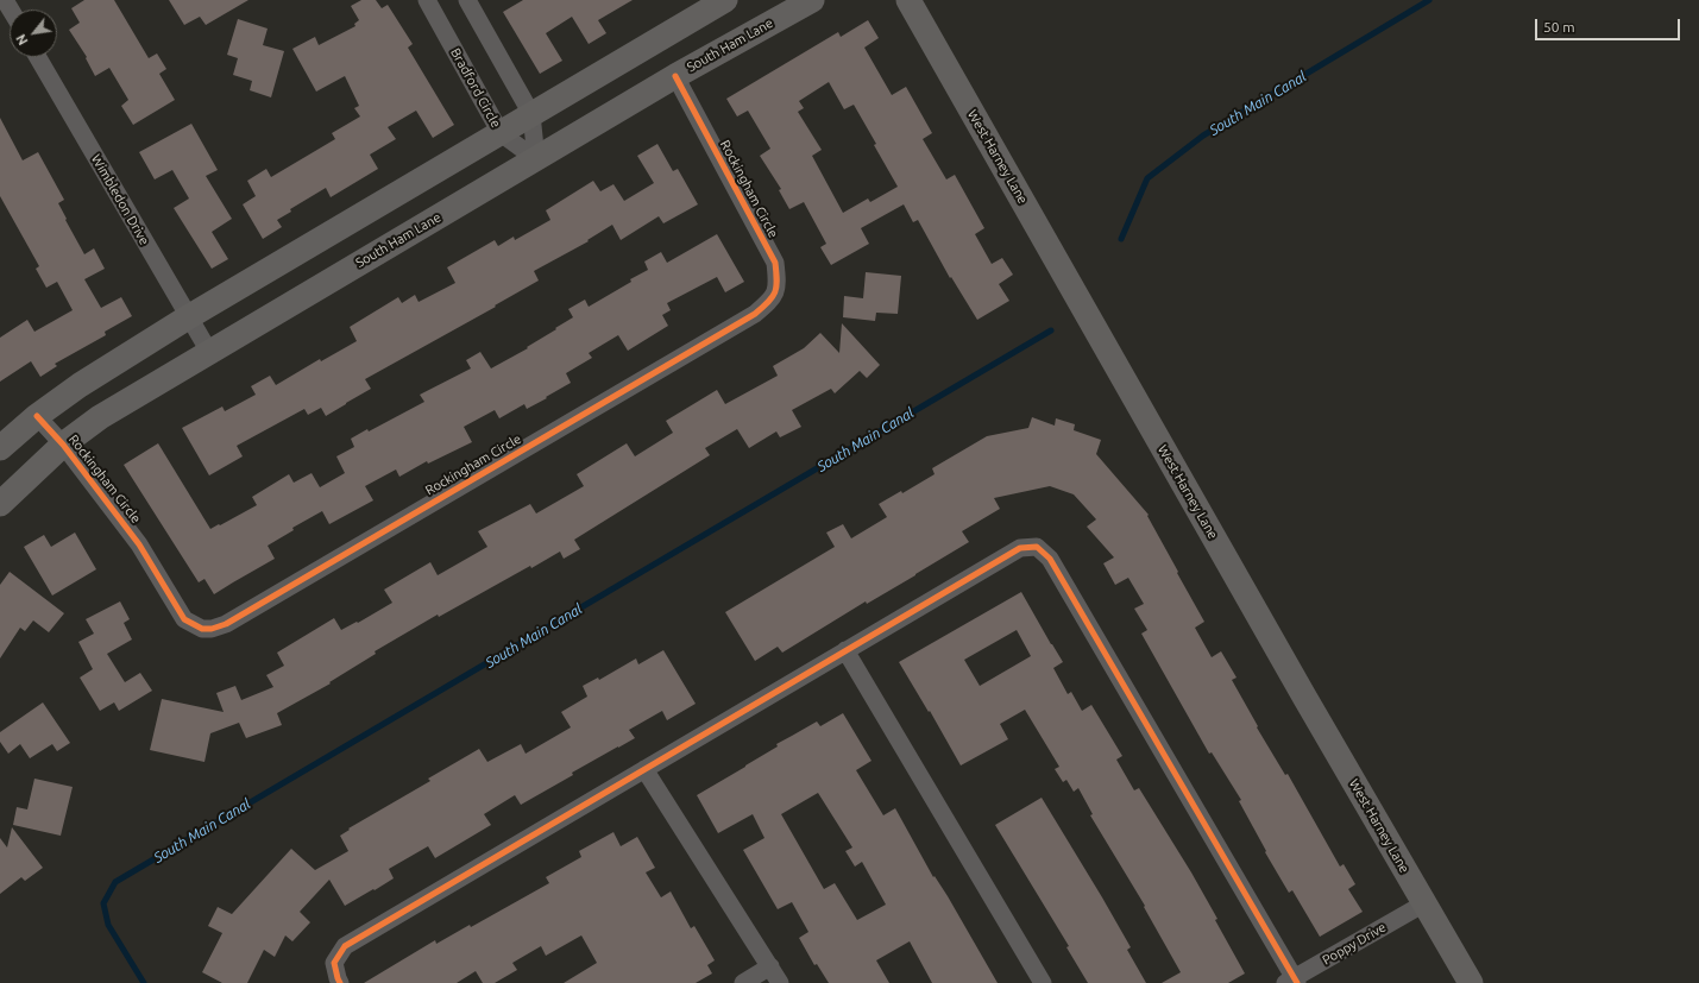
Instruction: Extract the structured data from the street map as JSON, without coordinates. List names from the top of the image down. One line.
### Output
{"streets":{"main road":["South Ham Lane","West Harney Lane"],"street":["Bradford Circle","Rockingham Circle","Wimbledon Drive","Poppy Drive"]},"crossings":[["South Ham Lane","Bradford Circle"],["South Ham Lane","Rockingham Circle"],["South Ham Lane","Wimbledon Drive"],["West Harney Lane","Poppy Drive"]],"water":["South Main Canal"],"scale_bar":"50 m","north":"bottom left"}
